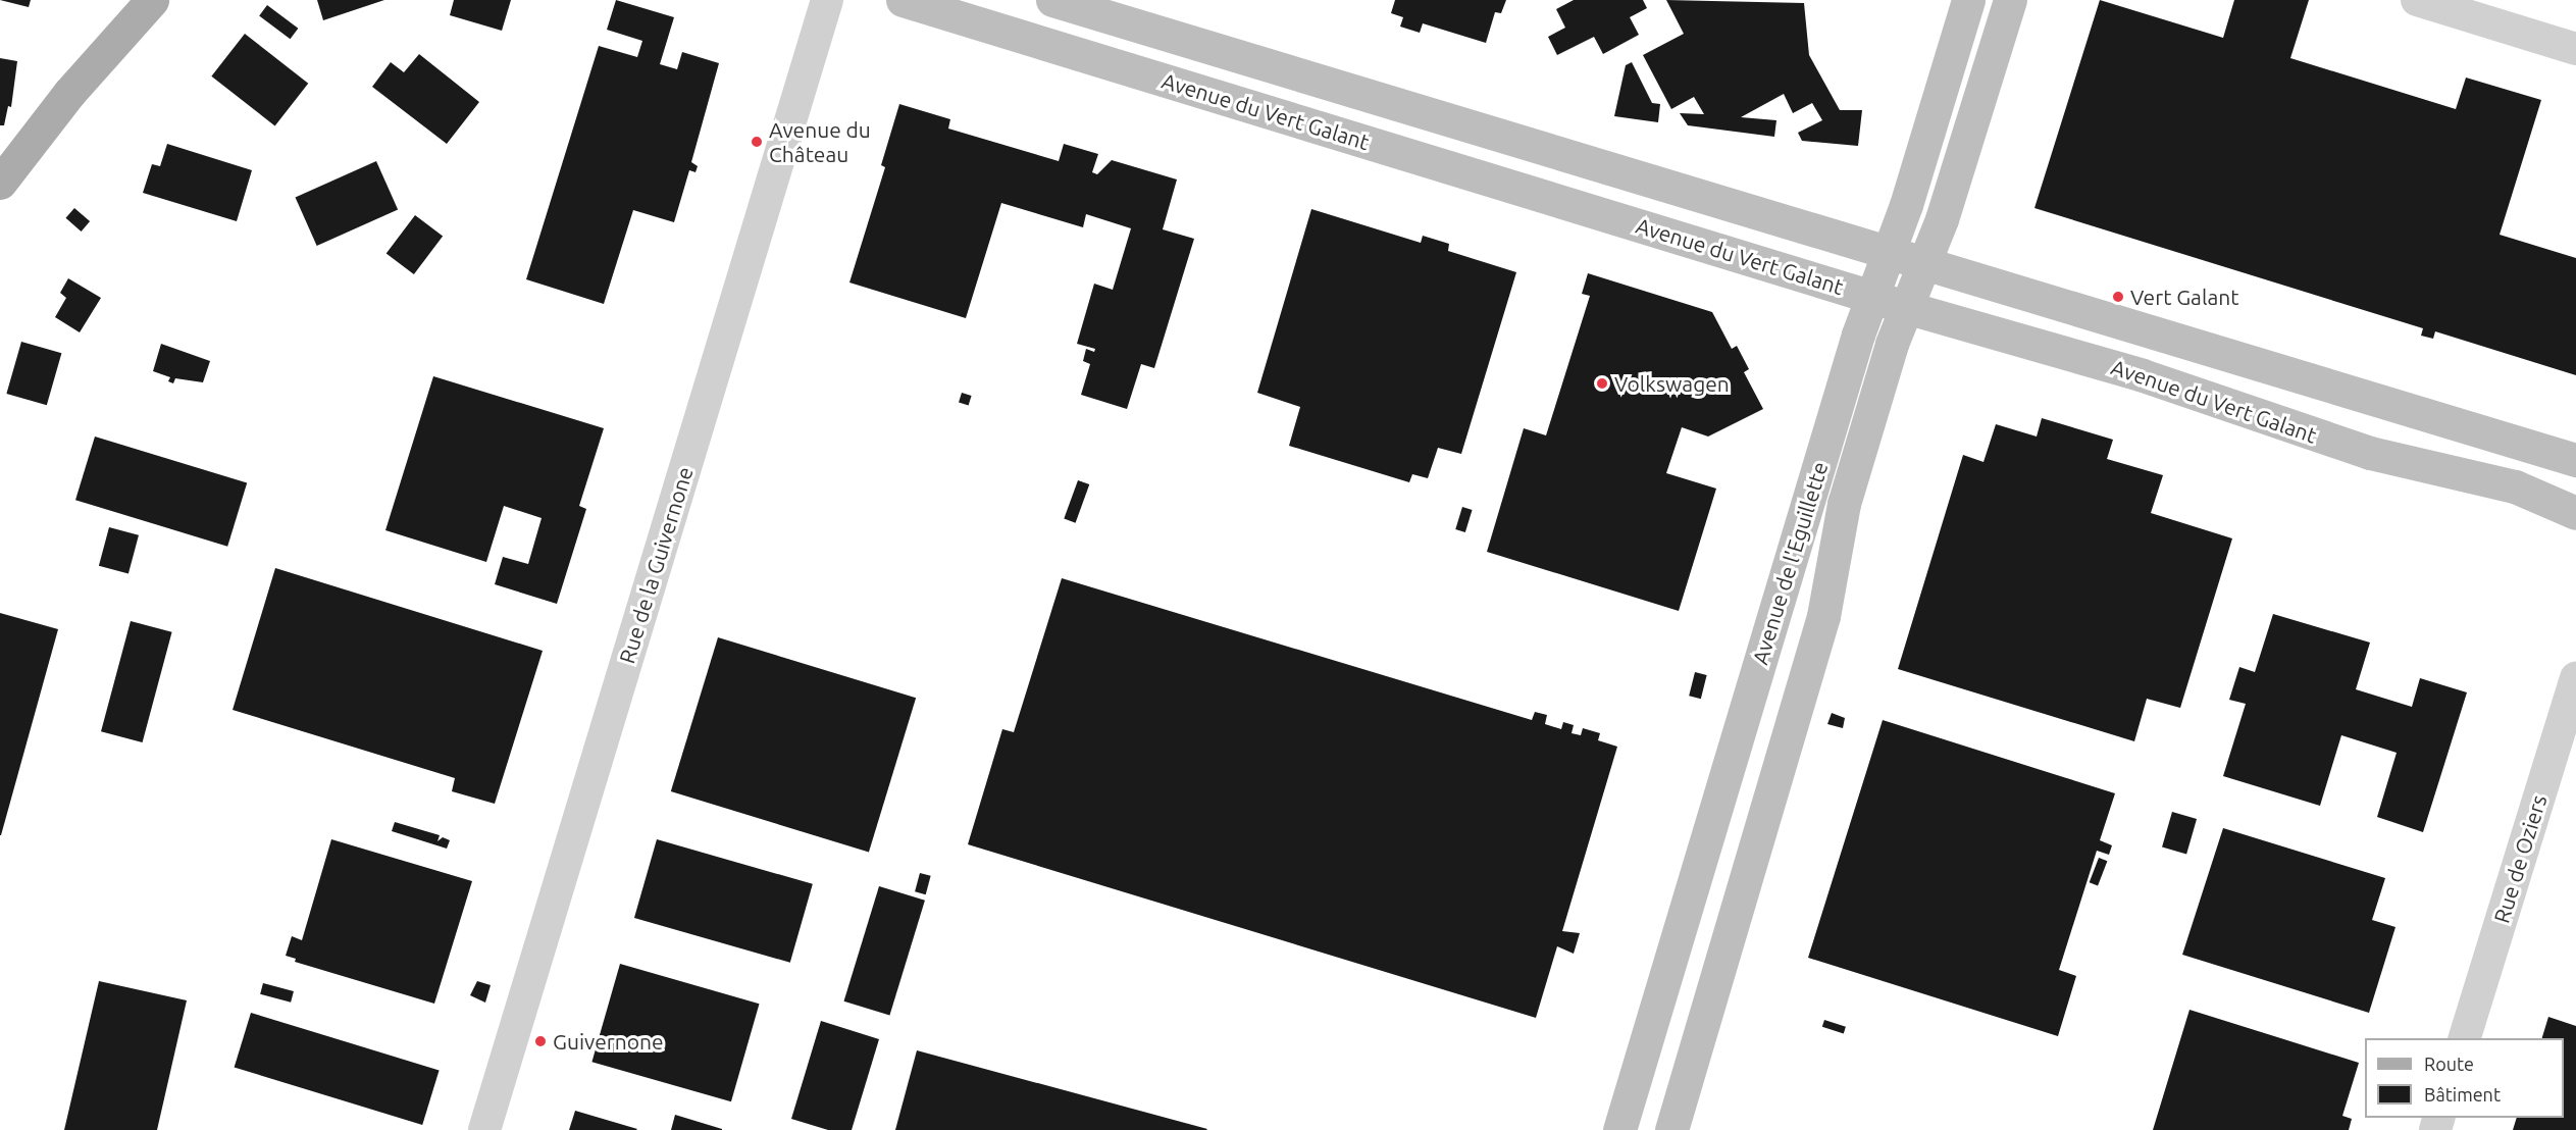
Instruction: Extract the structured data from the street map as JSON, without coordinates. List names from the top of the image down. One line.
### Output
{"streets":{"street":["Avenue du Vert Galant","Avenue de l'Eguillette","Rue de la Guivernone","Rue de Oziers"]},"crossings":[["Avenue du Vert Galant","Avenue de l'Eguillette"]],"places":["Avenue du Château","Vert Galant","Volkswagen","Guivernone"],"legend":["Route","Bâtiment"]}
